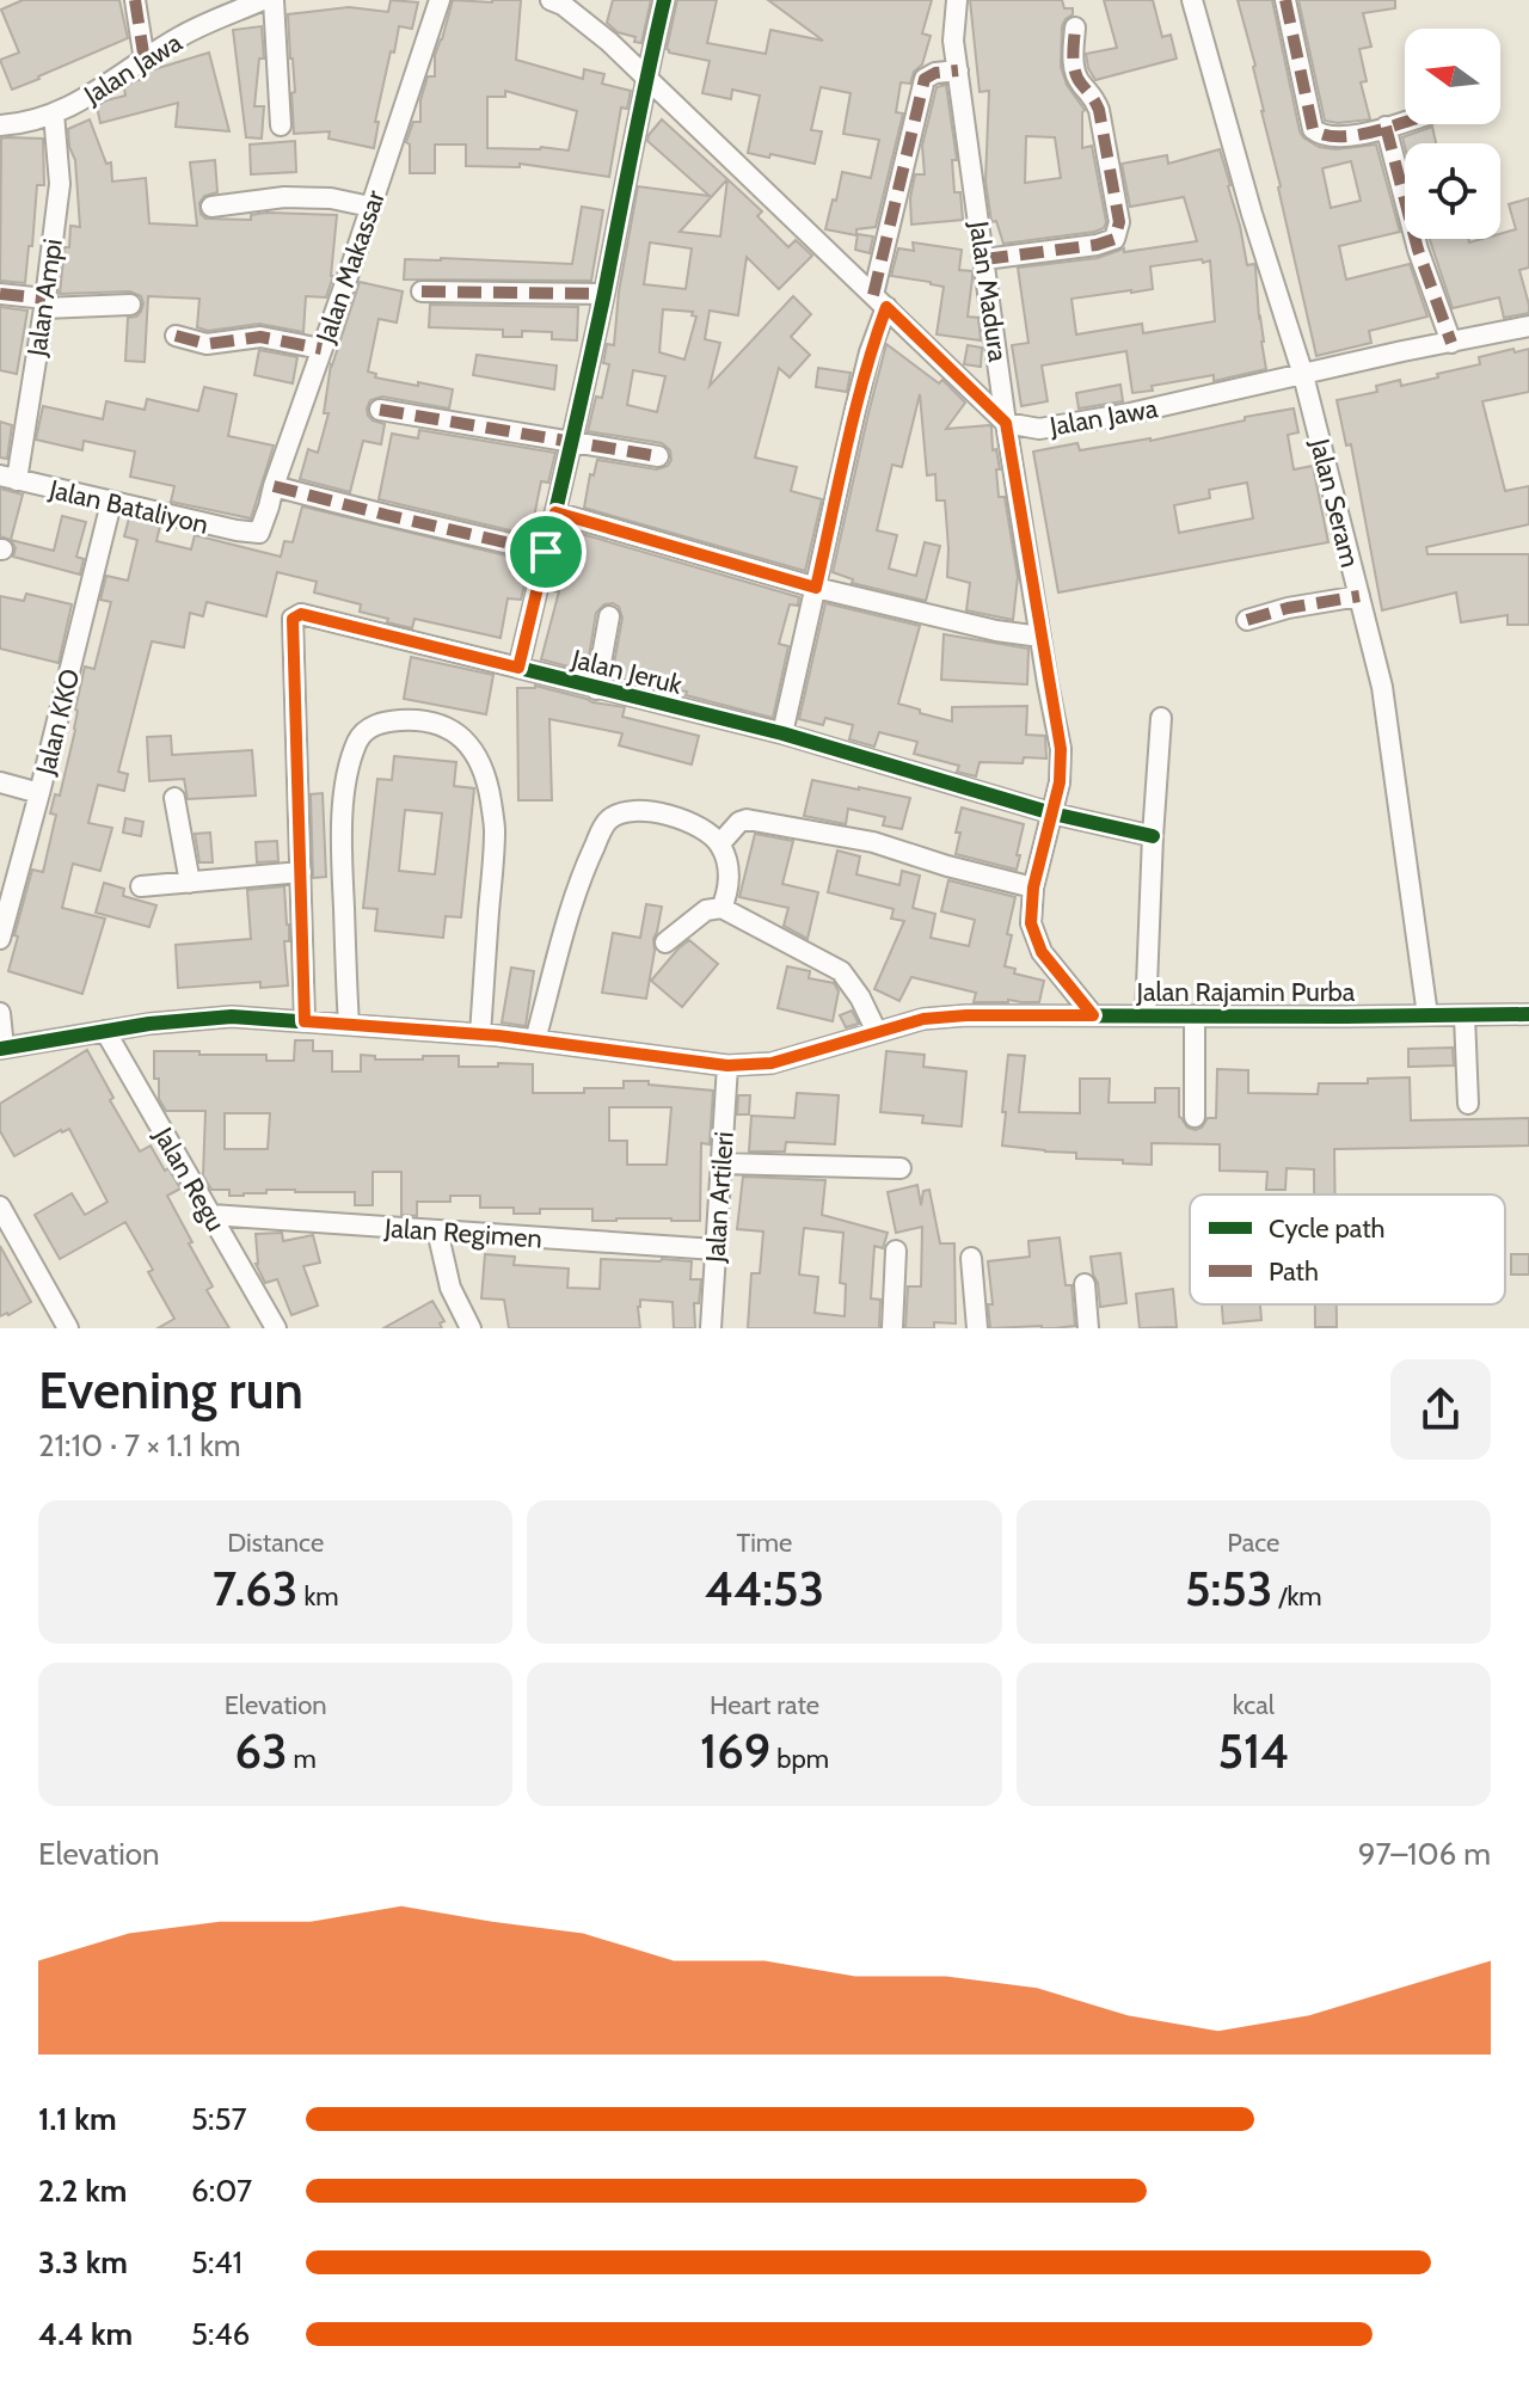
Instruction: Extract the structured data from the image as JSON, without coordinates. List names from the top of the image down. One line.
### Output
{"streets":{"street":["Jalan Jawa","Jalan Makassar","Jalan Madura","Jalan Ampi","Jalan Seram","Jalan Bataliyon","Jalan Jeruk","Jalan KKO","Jalan Rajamin Purba","Jalan Regu","Jalan Artileri","Jalan Regimen"]},"crossings":[["Jalan Jawa","Jalan Madura"],["Jalan Jawa","Jalan Ampi"],["Jalan Jawa","Jalan Seram"],["Jalan Makassar","Jalan Bataliyon"],["Jalan Madura","Jalan Jeruk"],["Jalan Madura","Jalan Rajamin Purba"],["Jalan Ampi","Jalan Bataliyon"],["Jalan Seram","Jalan Rajamin Purba"],["Jalan Bataliyon","Jalan KKO"],["Jalan Rajamin Purba","Jalan Regu"],["Jalan Rajamin Purba","Jalan Artileri"],["Jalan Regu","Jalan Regimen"],["Jalan Artileri","Jalan Regimen"]],"legend":["Cycle path","Path"],"north":"left","page":{"heading":["Evening run","21:10 · 7 × 1.1 km"],"stats":[["Distance","7.63 km"],["Time","44:53"],["Pace","5:53 /km"],["Elevation","63 m"],["Heart rate","169 bpm"],["kcal","514"]],"chart":["Elevation","97–106 m"],"list":[{"name":"1.1 km","note":"5:57"},{"name":"2.2 km","note":"6:07"},{"name":"3.3 km","note":"5:41"},{"name":"4.4 km","note":"5:46"}]}}
